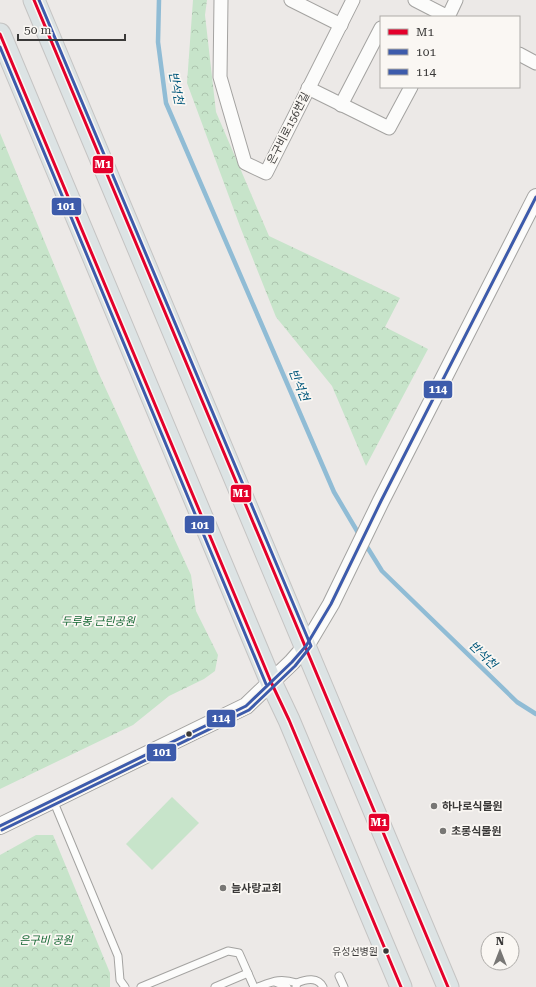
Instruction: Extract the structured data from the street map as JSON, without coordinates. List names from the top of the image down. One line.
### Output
{"streets":{"street":["은구비로156번길"]},"water":["반석천"],"parks":["두루봉 근린공원","은구비 공원"],"places":["하나로식물원","초롱식물원","늘사랑교회","유성선병원"],"lines":["transit line M1","transit line 101","transit line 114"],"legend":["M1","101","114"],"scale_bar":"50 m","north":"top"}
